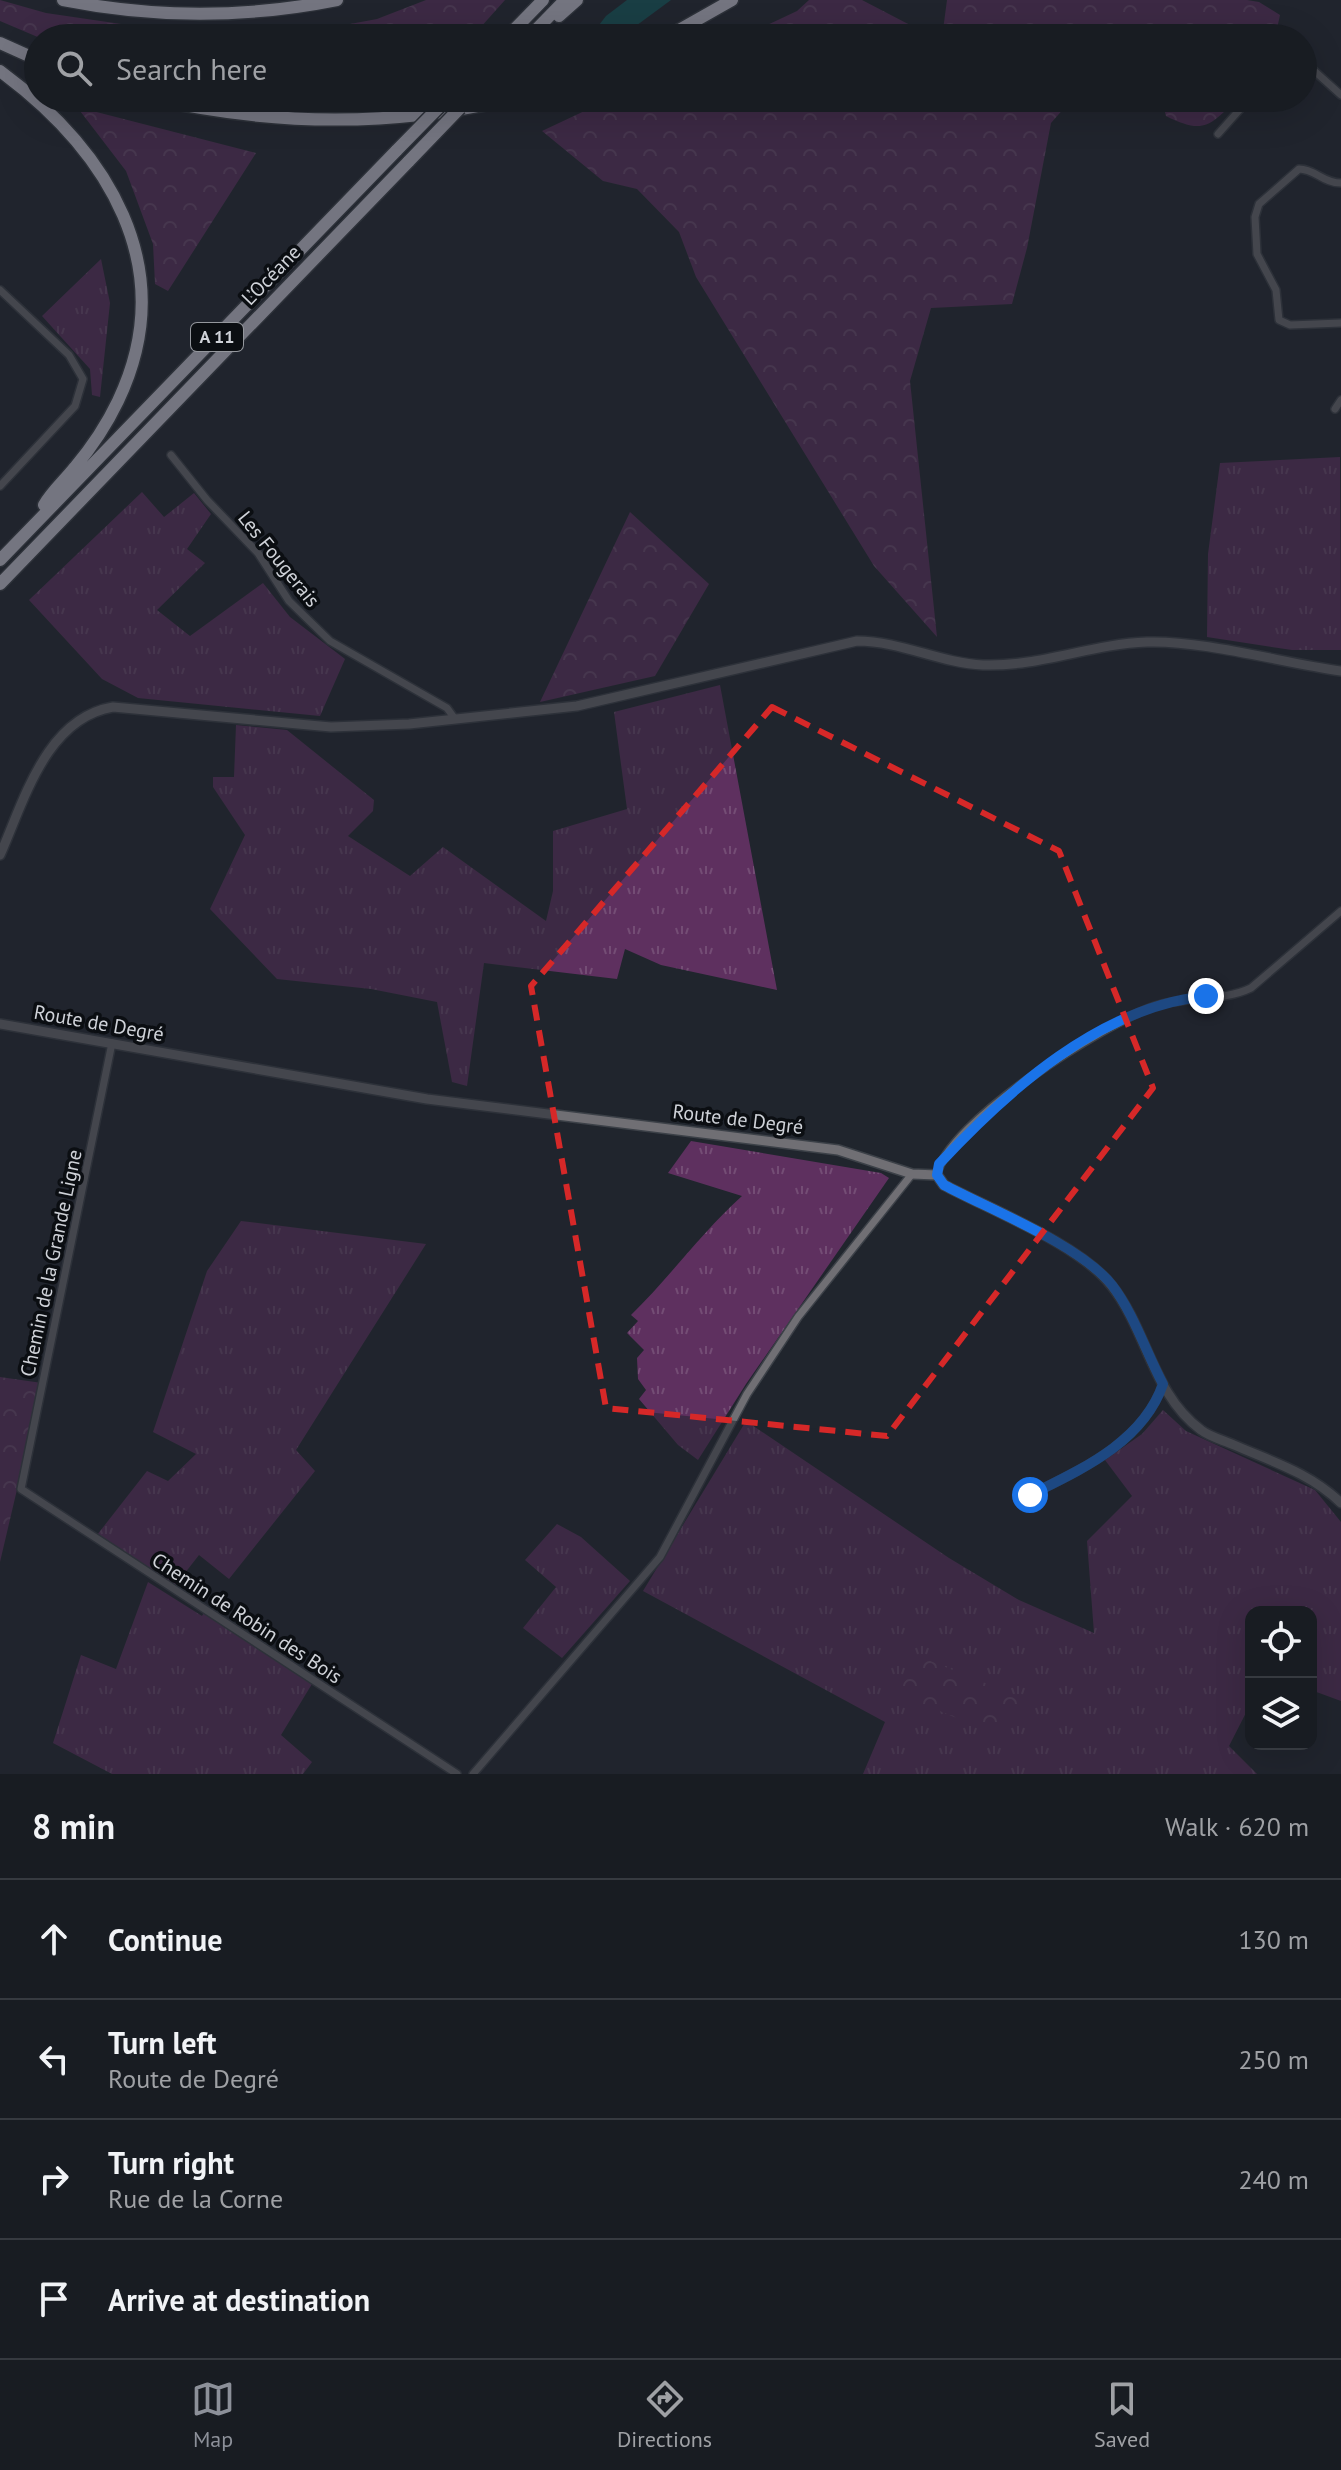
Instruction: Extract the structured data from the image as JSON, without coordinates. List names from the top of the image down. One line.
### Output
{"streets":{"highway":["L’Océane","A 11"],"street":["Les Fougerais","Route de Degré","Chemin de la Grande Ligne","Chemin de Robin des Bois"]},"crossings":[["Route de Degré","Chemin de la Grande Ligne"],["Chemin de la Grande Ligne","Chemin de Robin des Bois"]],"page":{"search":"Search here","heading":["8 min","Walk · 620 m"],"list":[["Continue","130 m"],["Turn left","Route de Degré","250 m"],["Turn right","Rue de la Corne","240 m"],"Arrive at destination"],"nav":["Map","Directions","Saved"]}}
